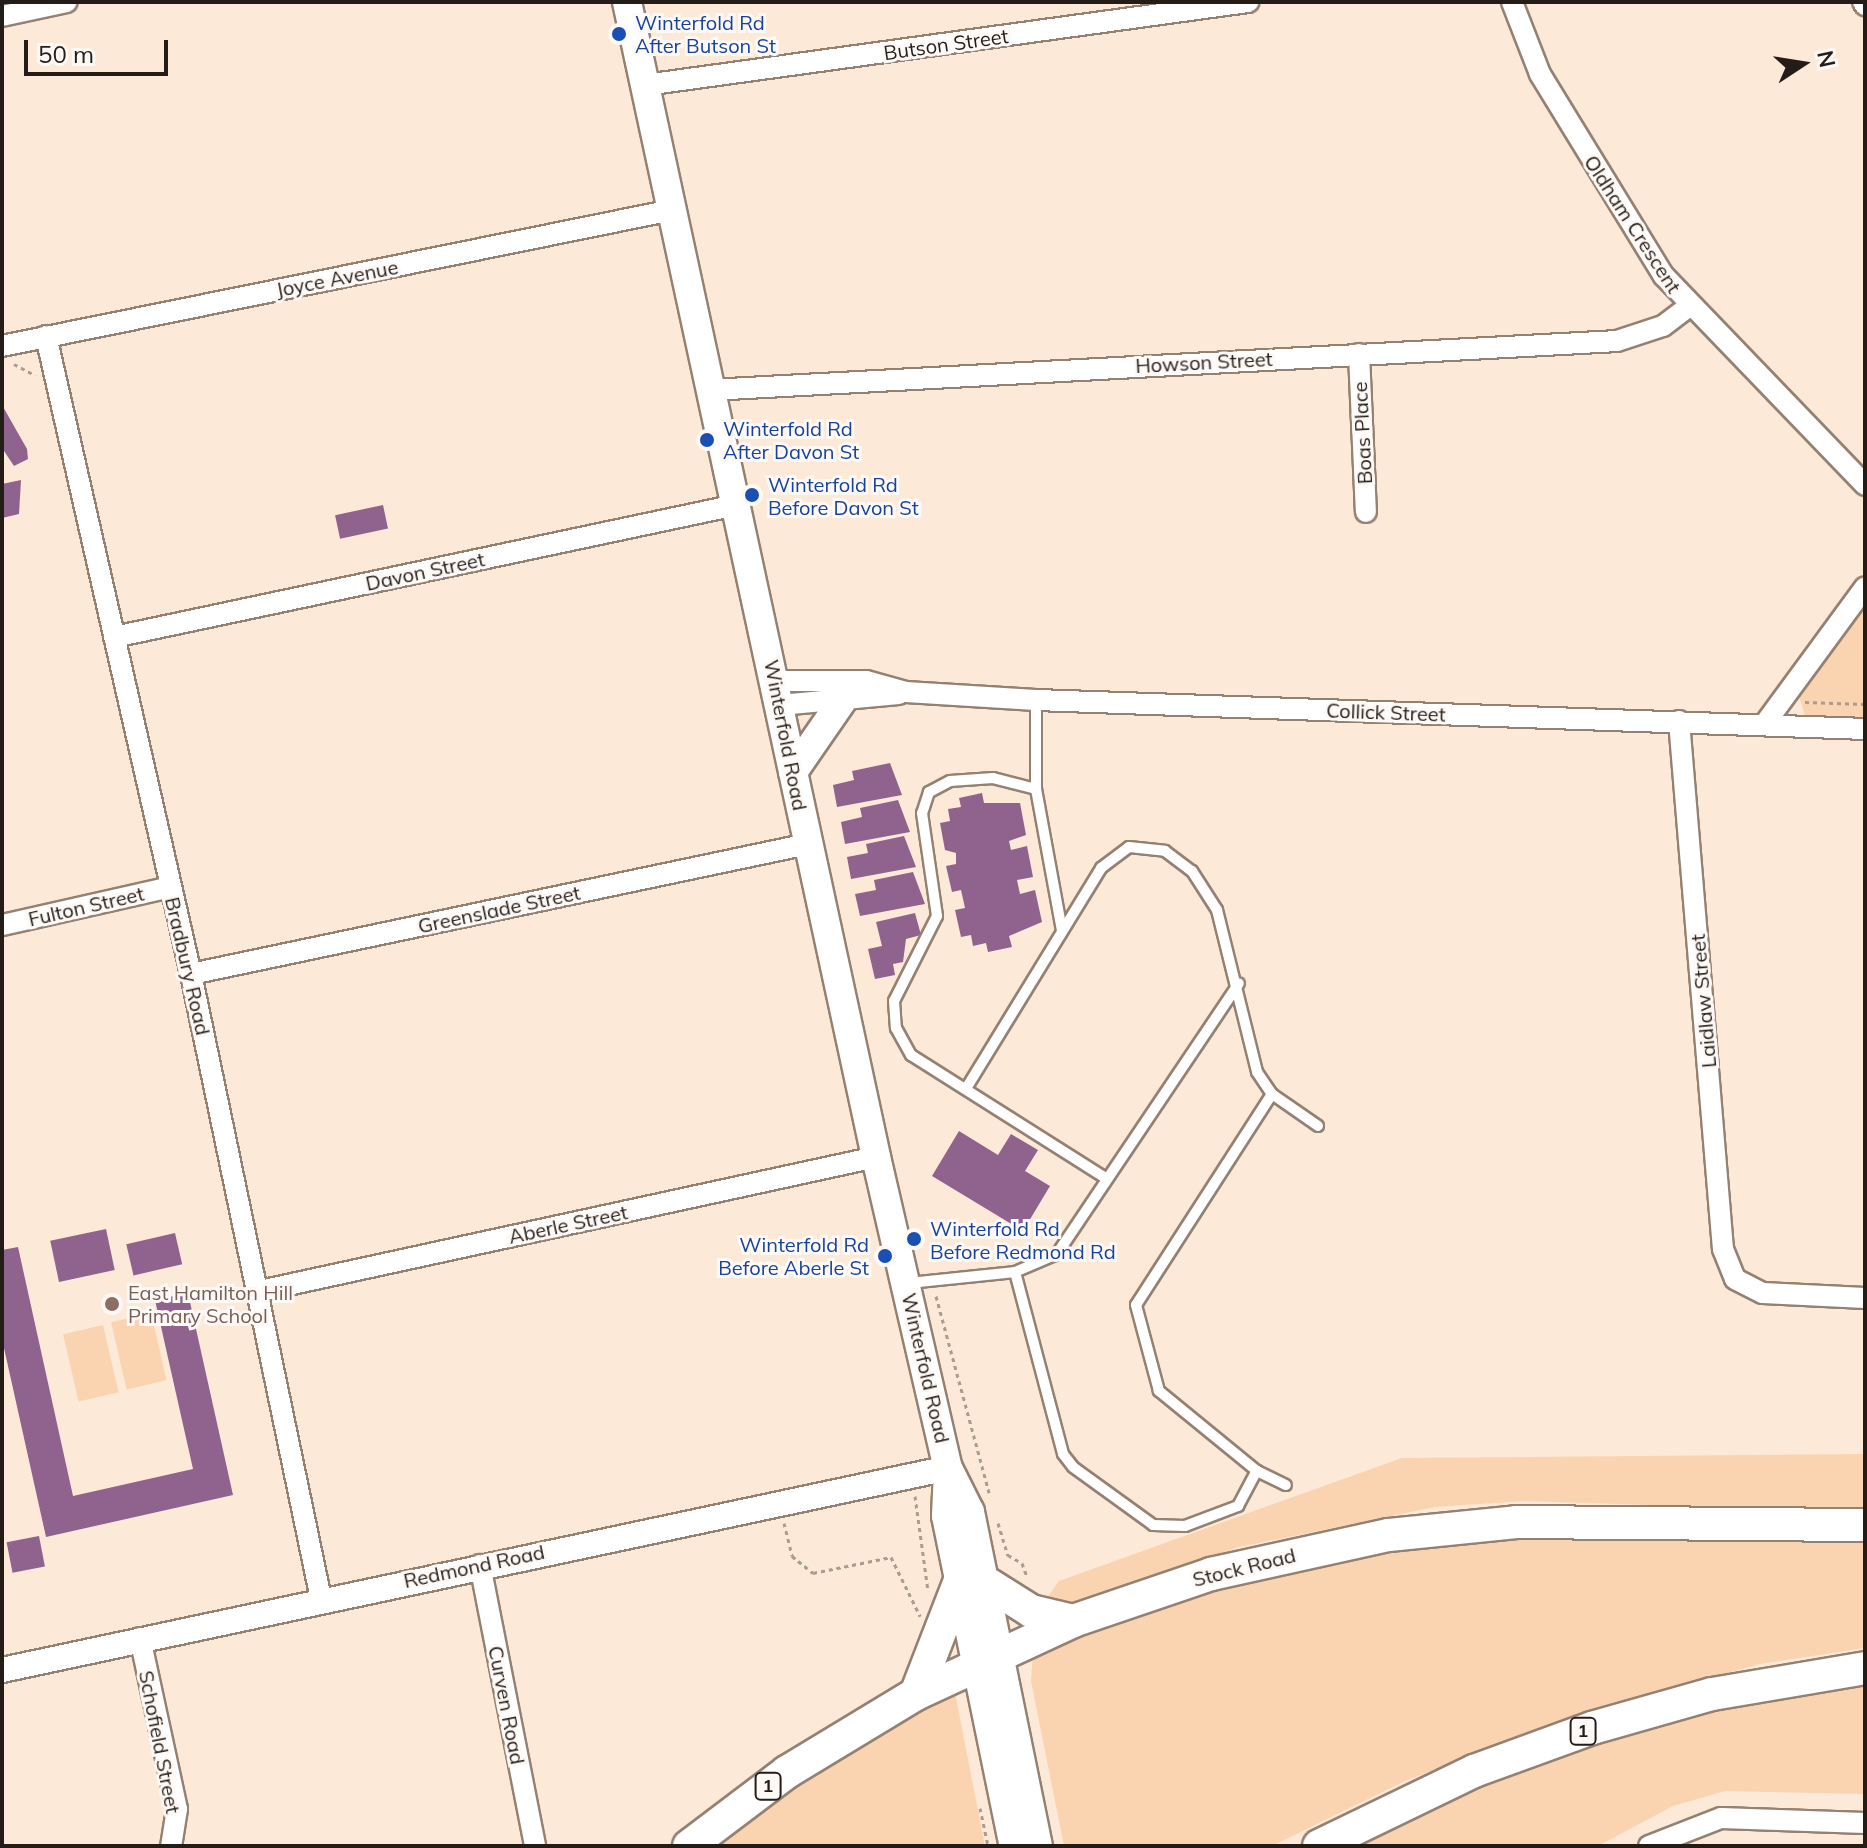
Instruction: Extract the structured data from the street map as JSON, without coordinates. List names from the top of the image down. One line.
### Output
{"streets":{"highway":["Stock Road","1"],"main road":["Winterfold Road"],"street":["Butson Street","Oldham Crescent","Joyce Avenue","Howson Street","Boas Place","Davon Street","Collick Street","Fulton Street","Greenslade Street","Bradbury Road","Laidlaw Street","Aberle Street","Redmond Road","Curven Road","Schofield Street"]},"crossings":[["Butson Street","Winterfold Road"],["Oldham Crescent","Howson Street"],["Joyce Avenue","Winterfold Road"],["Joyce Avenue","Bradbury Road"],["Howson Street","Boas Place"],["Howson Street","Winterfold Road"],["Davon Street","Winterfold Road"],["Davon Street","Bradbury Road"],["Collick Street","Winterfold Road"],["Collick Street","Laidlaw Street"],["Winterfold Road","Greenslade Street"],["Winterfold Road","Aberle Street"],["Winterfold Road","Redmond Road"],["Winterfold Road","Stock Road"],["Fulton Street","Bradbury Road"],["Greenslade Street","Bradbury Road"],["Bradbury Road","Aberle Street"],["Bradbury Road","Redmond Road"],["Redmond Road","Curven Road"],["Redmond Road","Schofield Street"]],"places":["Winterfold Rd After Butson St","Winterfold Rd After Davon St","Winterfold Rd Before Davon St","Winterfold Rd Before Redmond Rd","Winterfold Rd Before Aberle St","East Hamilton Hill Primary School"],"scale_bar":"50 m","north":"right"}
